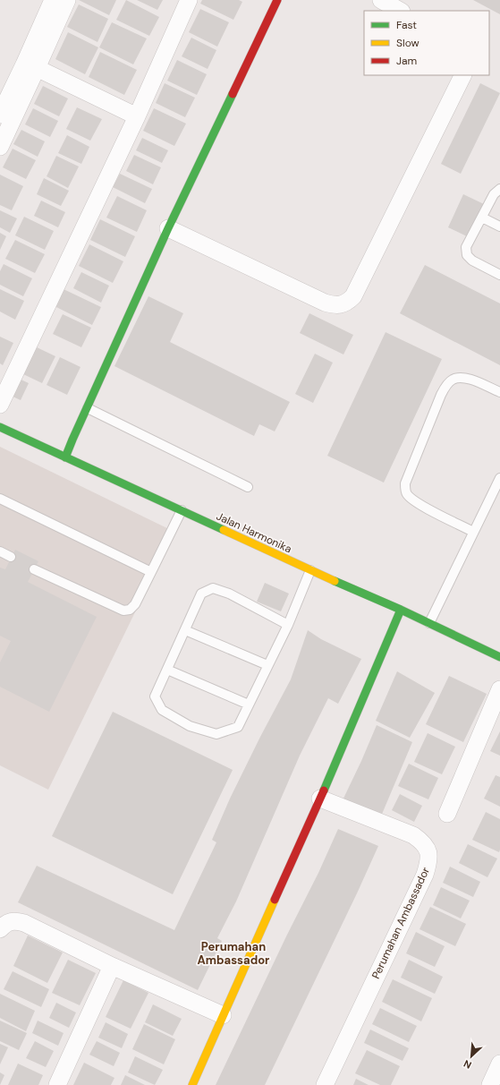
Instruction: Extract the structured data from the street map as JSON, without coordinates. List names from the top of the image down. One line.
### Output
{"streets":{"street":["Jalan Harmonika","Perumahan Ambassador"]},"districts":["Perumahan Ambassador"],"legend":["Fast","Slow","Jam"],"north":"bottom left"}
